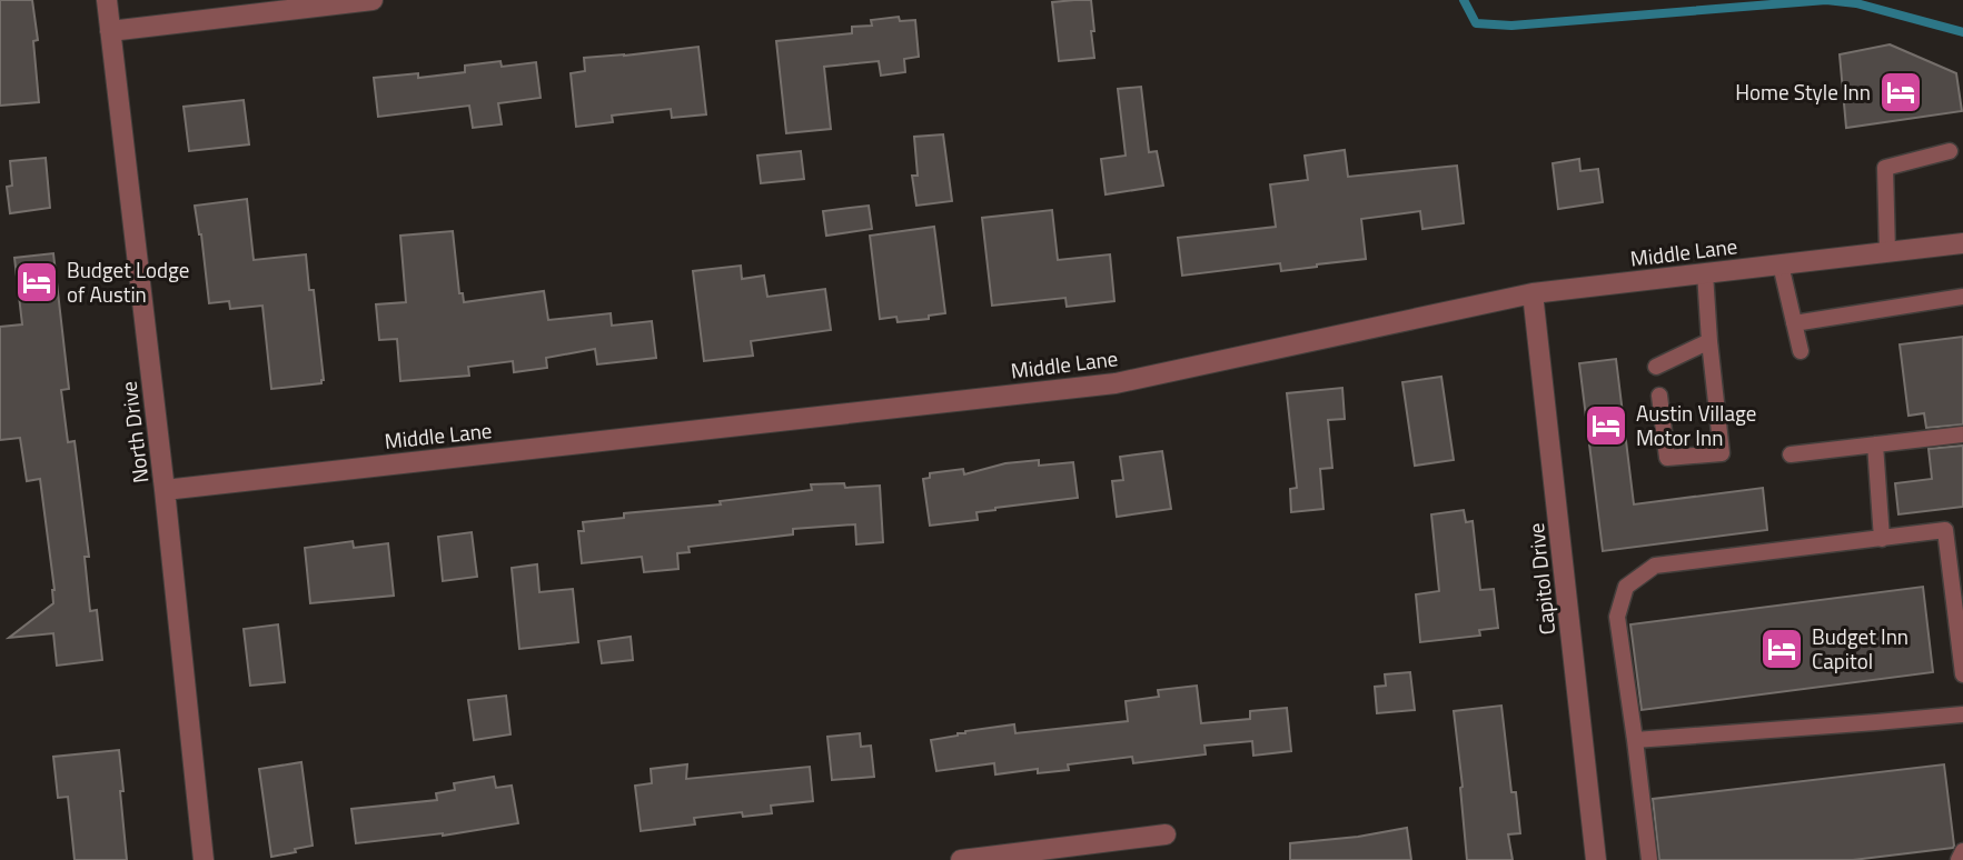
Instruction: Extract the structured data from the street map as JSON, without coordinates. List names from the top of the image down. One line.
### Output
{"streets":{"street":["Middle Lane","North Drive","Capitol Drive"]},"crossings":[["Middle Lane","North Drive"],["Middle Lane","Capitol Drive"]],"places":{"hotel":["Home Style Inn","Budget Lodge of Austin","Austin Village Motor Inn","Budget Inn Capitol"]}}
